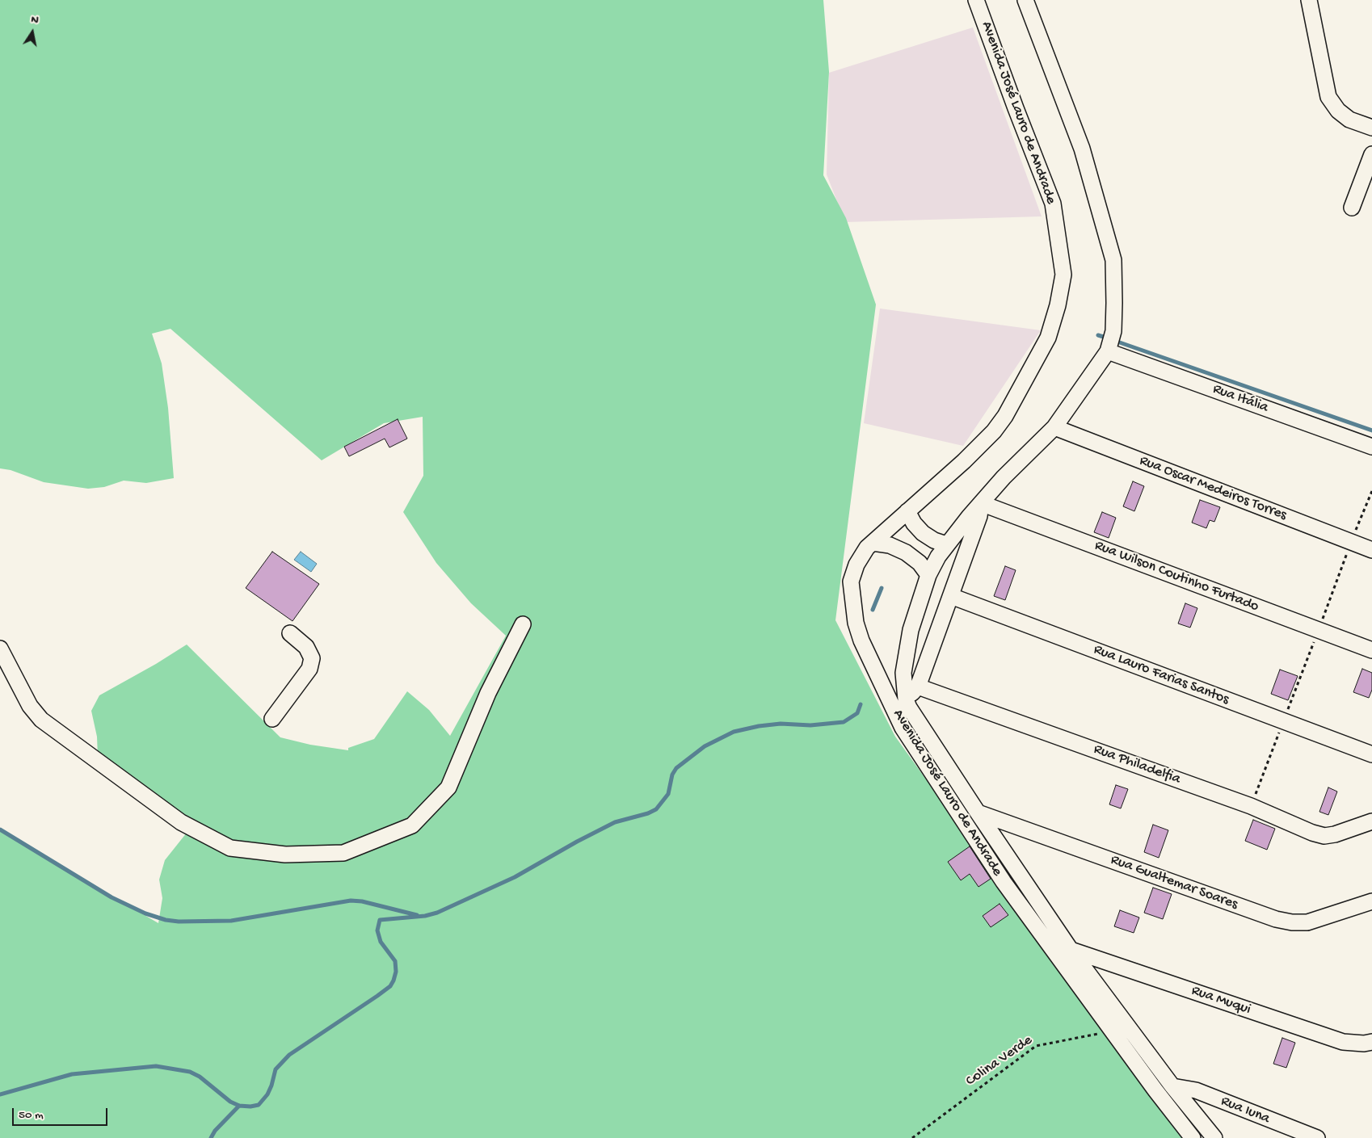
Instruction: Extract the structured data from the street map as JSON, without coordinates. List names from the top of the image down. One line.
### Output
{"streets":{"street":["Avenida José Lauro de Andrade","Rua Itália","Rua Oscar Medeiros Torres","Rua Wilson Coutinho Furtado","Rua Lauro Farias Santos","Rua Philadelfia","Rua Gualtemar Soares","Rua Muqui","Rua Iuna"],"path":["Colina Verde"]},"crossings":[["Avenida José Lauro de Andrade","Rua Itália"],["Avenida José Lauro de Andrade","Rua Oscar Medeiros Torres"],["Avenida José Lauro de Andrade","Rua Wilson Coutinho Furtado"],["Avenida José Lauro de Andrade","Rua Gualtemar Soares"],["Avenida José Lauro de Andrade","Rua Muqui"],["Avenida José Lauro de Andrade","Colina Verde"],["Avenida José Lauro de Andrade","Rua Iuna"]],"scale_bar":"50 m","north":"top"}
